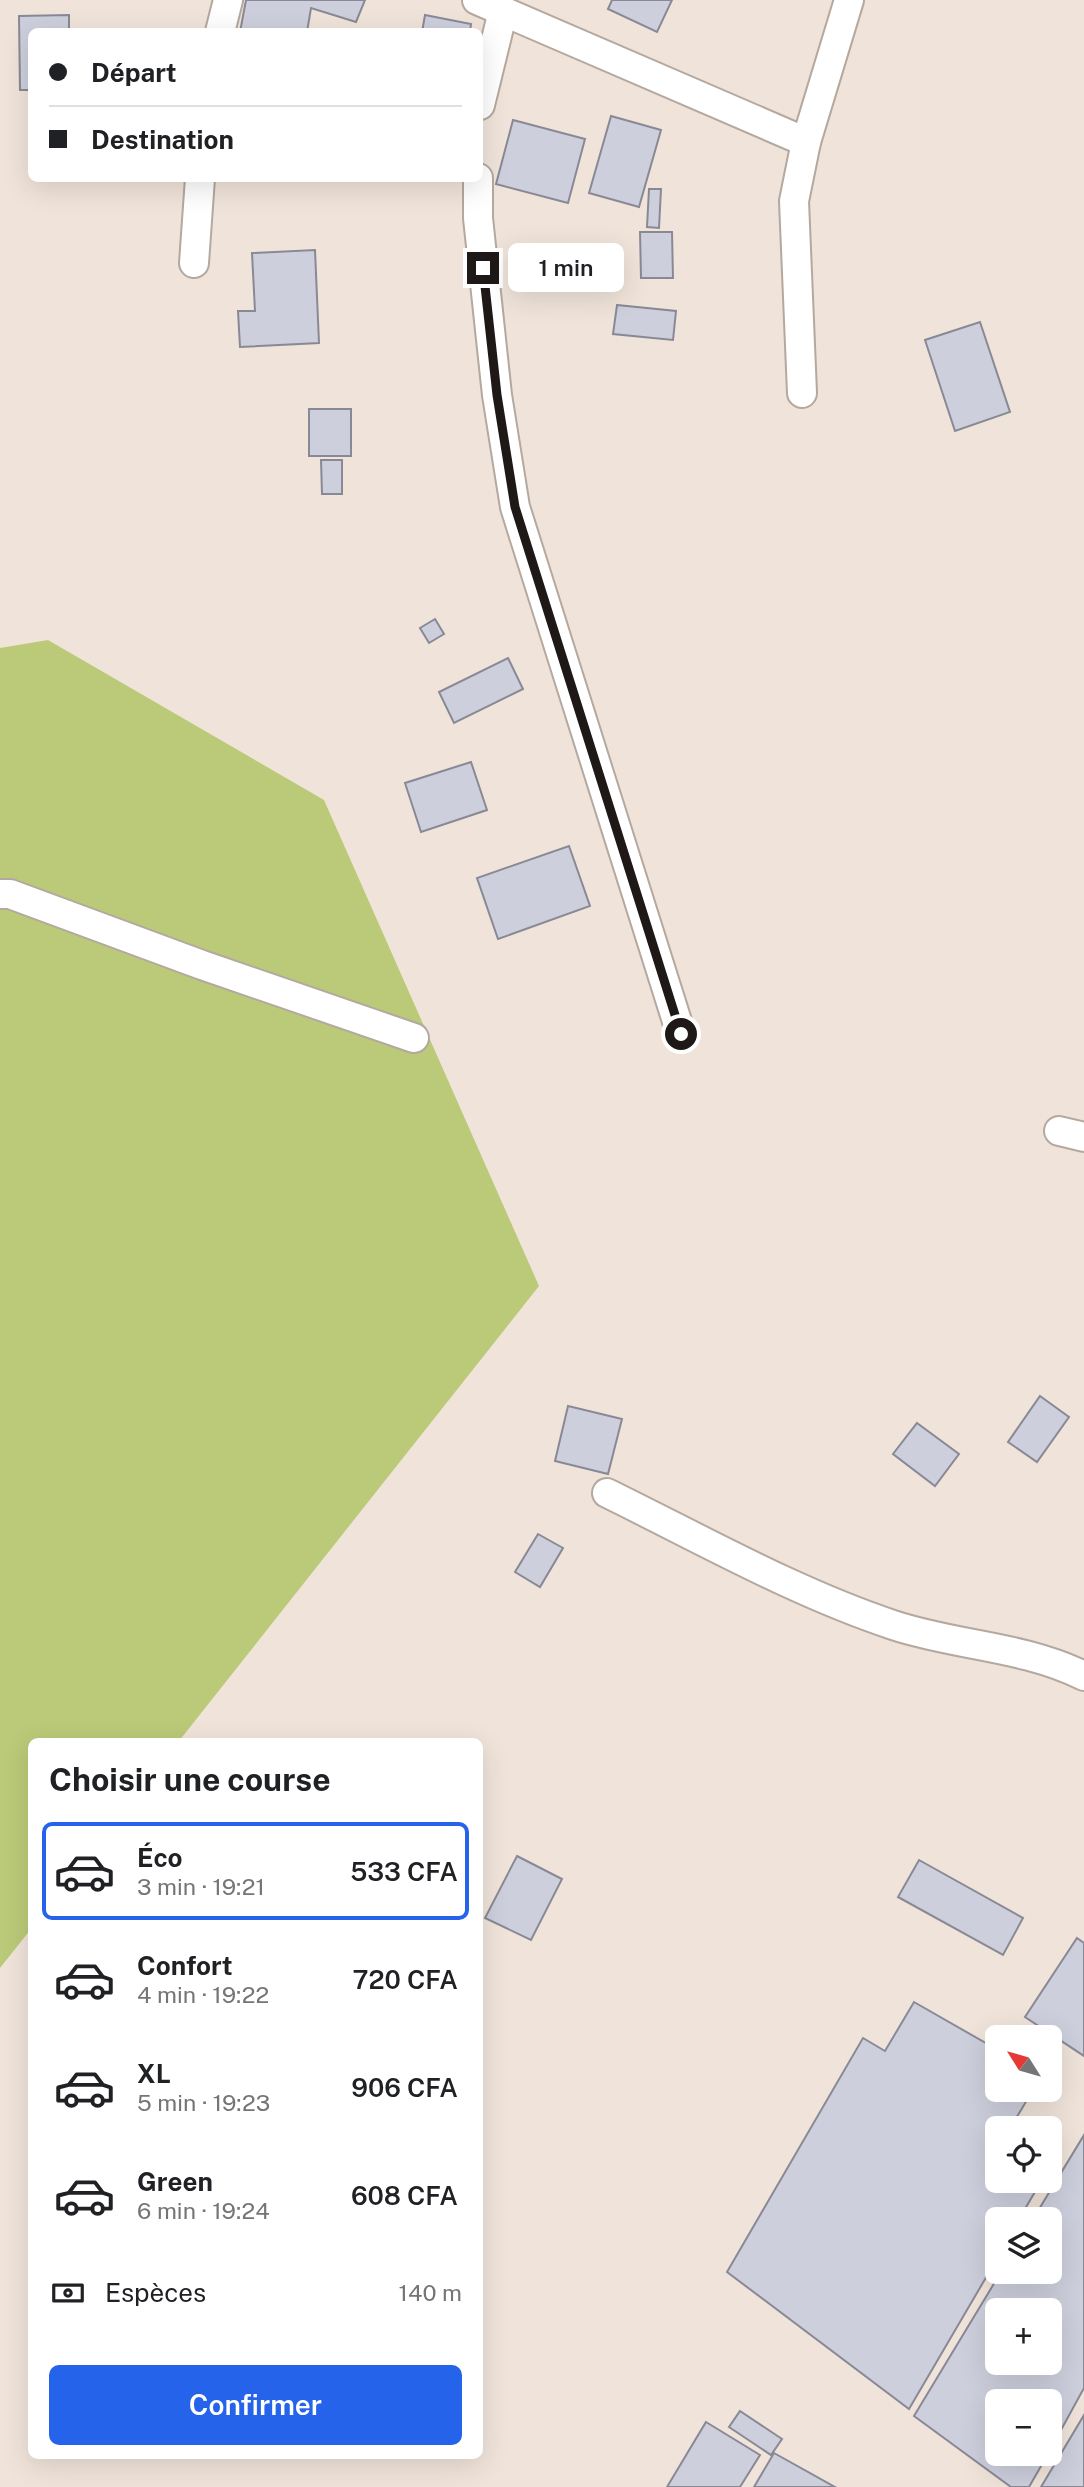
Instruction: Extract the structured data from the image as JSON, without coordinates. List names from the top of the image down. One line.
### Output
{"north":"top left","page":{"banner":["Départ","Destination"],"bubble":"1 min","heading":"Choisir une course","list":[{"name":"Éco","note":"3 min · 19:21","value":"533 CFA"},{"name":"Confort","note":"4 min · 19:22","value":"720 CFA"},{"name":"XL","note":"5 min · 19:23","value":"906 CFA"},{"name":"Green","note":"6 min · 19:24","value":"608 CFA"}],"map_buttons":["+","−"],"pay":["Espèces","140 m"],"buttons":"Confirmer"}}
